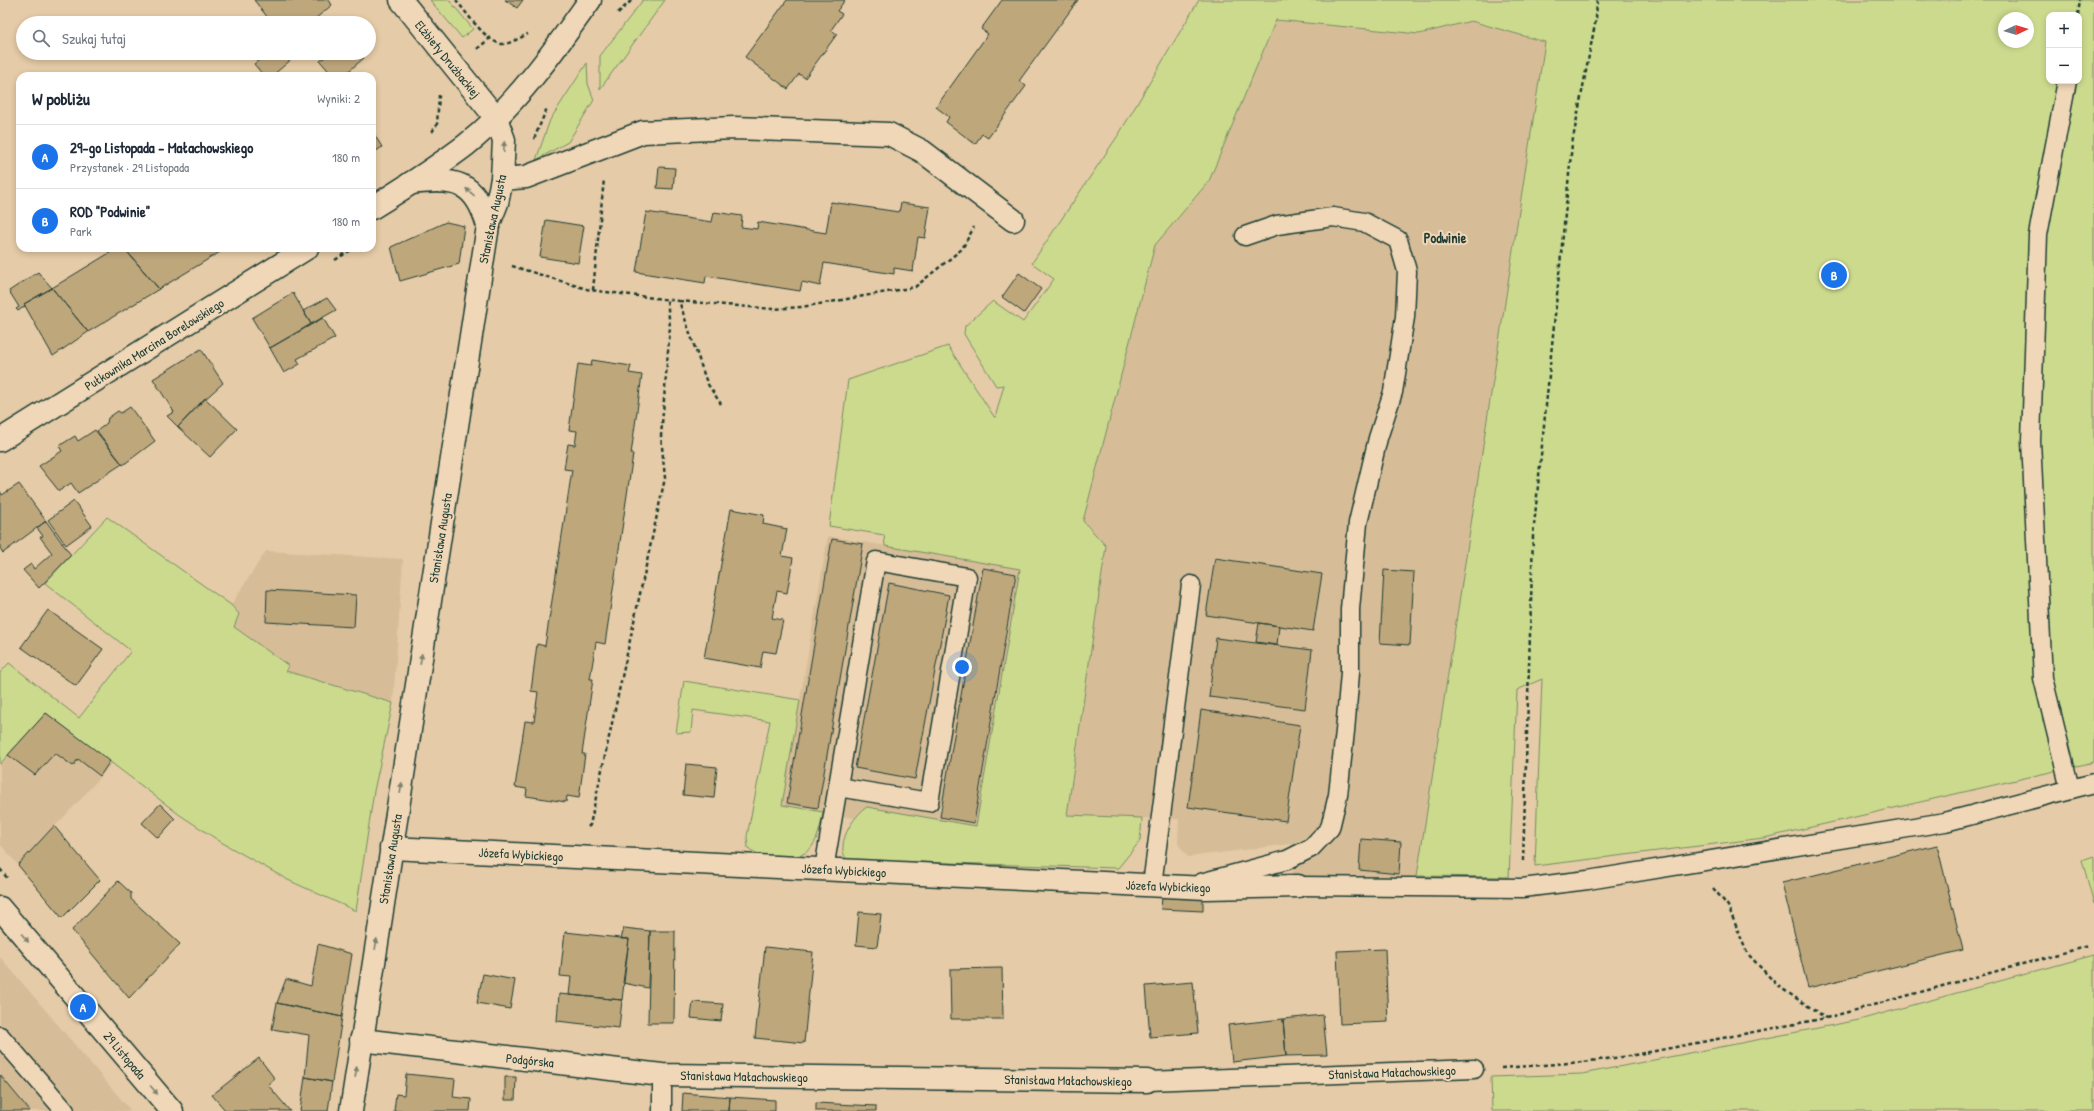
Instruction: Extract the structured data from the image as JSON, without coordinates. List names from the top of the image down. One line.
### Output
{"streets":{"street":["Elżbiety Drużbackiej","Stanisława Augusta","Pułkownika Marcina Borelowskiego","Józefa Wybickiego","29 Listopada","Podgórska","Stanisława Małachowskiego"]},"crossings":[["Elżbiety Drużbackiej","Stanisława Augusta"],["Stanisława Augusta","Józefa Wybickiego"],["Stanisława Augusta","Podgórska"],["Podgórska","Stanisława Małachowskiego"]],"one_way":["Stanisława Augusta","29 Listopada"],"districts":["Podwinie"],"north":"right","page":{"map_buttons":["+","−"],"search":"Szukaj tutaj","heading":["W pobliżu","Wyniki: 2"],"list":[{"mark":"A","name":"29-go Listopada - Małachowskiego","note":"Przystanek · 29 Listopada","value":"180 m"},{"mark":"B","name":"ROD \"Podwinie\"","note":"Park","value":"180 m"}],"pins":["B","A"]}}
